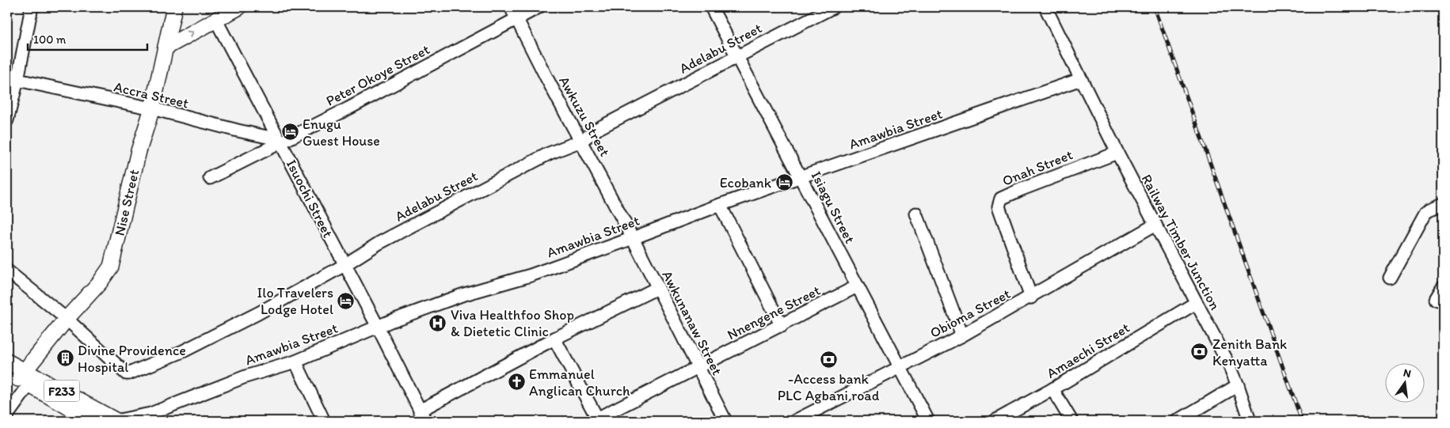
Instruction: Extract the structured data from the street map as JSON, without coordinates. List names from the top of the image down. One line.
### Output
{"streets":{"main road":["Nise Street","F233"],"street":["Adelabu Street","Peter Okoye Street","Accra Street","Awkuzu Street","Amawbia Street","Onah Street","Isuochi Street","Isiagu Street","Railway Timber Junction","Nnengene Street","Obioma Street","Awkunanaw Street","Amaechi Street"]},"crossings":[["Adelabu Street","Awkuzu Street"],["Adelabu Street","Isuochi Street"],["Adelabu Street","Nise Street"],["Adelabu Street","Isiagu Street"],["Peter Okoye Street","Accra Street"],["Peter Okoye Street","Awkuzu Street"],["Peter Okoye Street","Isuochi Street"],["Accra Street","Isuochi Street"],["Accra Street","Nise Street"],["Awkuzu Street","Amawbia Street"],["Awkuzu Street","Awkunanaw Street"],["Amawbia Street","Isuochi Street"],["Amawbia Street","Isiagu Street"],["Amawbia Street","Railway Timber Junction"],["Amawbia Street","Awkunanaw Street"],["Amawbia Street","F233"],["Onah Street","Railway Timber Junction"],["Onah Street","Obioma Street"],["Nise Street","F233"],["Isiagu Street","Nnengene Street"],["Isiagu Street","Obioma Street"],["Railway Timber Junction","Obioma Street"],["Railway Timber Junction","Amaechi Street"],["Nnengene Street","Awkunanaw Street"]],"places":{"hotel":["Enugu Guest House","Ecobank","Ilo Travelers Lodge Hotel"],"hospital":["Viva Healthfoo Shop & Dietetic Clinic"],"bank":["Zenith Bank Kenyatta","-Access bank PLC Agbani road"],"building":["Divine Providence Hospital"],"church":["Emmanuel Anglican Church"]},"scale_bar":"100 m","north":"top"}
